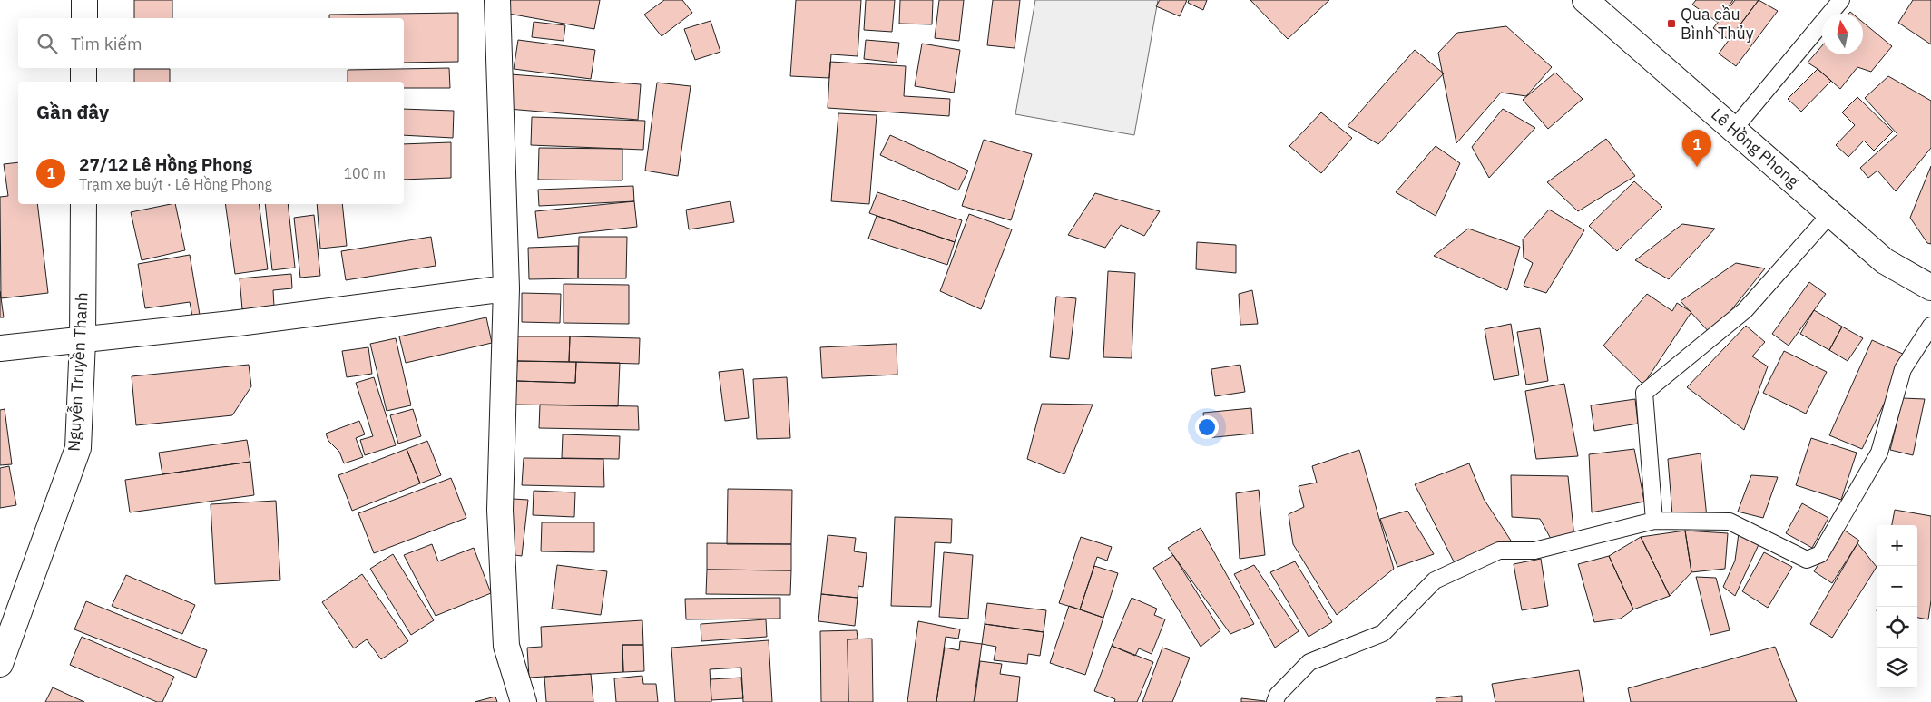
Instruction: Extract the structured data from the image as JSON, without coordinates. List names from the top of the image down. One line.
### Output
{"streets":{"main road":["Lê Hồng Phong","Nguyễn Truyền Thanh"]},"places":{"transit":["Qua cầu Bình Thủy"]},"north":"top","page":{"search":"Tìm kiếm","heading":"Gần đây","pins":"1","list":[{"mark":"1","name":"27/12 Lê Hồng Phong","note":"Trạm xe buýt · Lê Hồng Phong","value":"100 m"}],"map_buttons":["+","−"]}}
